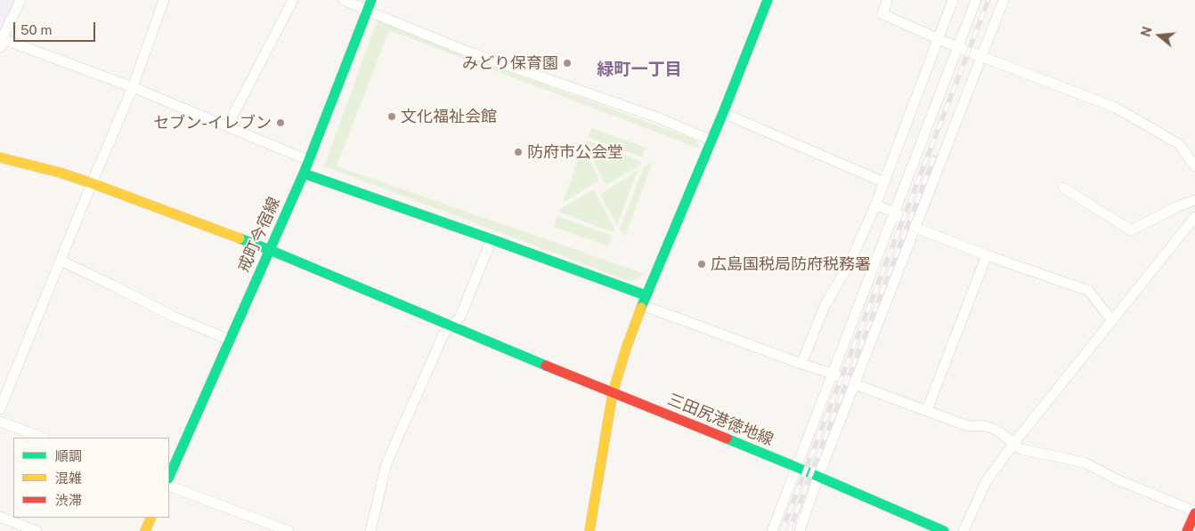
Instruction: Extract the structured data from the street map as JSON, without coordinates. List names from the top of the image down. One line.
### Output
{"streets":{"street":["戒町今宿線","三田尻港徳地線"]},"crossings":[["戒町今宿線","三田尻港徳地線"]],"districts":["緑町一丁目"],"places":["みどり保育園","文化福祉会館","セブン-イレブン","防府市公会堂","広島国税局防府税務署"],"legend":["順調","混雑","渋滞"],"scale_bar":"50 m","north":"left"}
